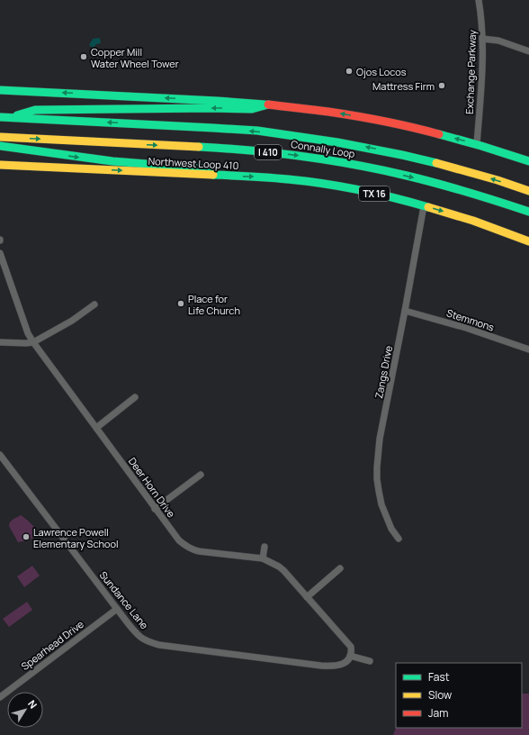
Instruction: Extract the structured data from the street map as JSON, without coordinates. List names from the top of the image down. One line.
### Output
{"streets":{"main road":["Connally Loop","I 410","Northwest Loop 410","TX 16"],"street":["Exchange Parkway","Stemmons","Zangs Drive","Deer Horn Drive","Sundance Lane","Spearhead Drive"]},"crossings":[["Northwest Loop 410","TX 16"],["Northwest Loop 410","Zangs Drive"],["Stemmons","Zangs Drive"],["Deer Horn Drive","Sundance Lane"],["Sundance Lane","Spearhead Drive"]],"places":["Copper Mill Water Wheel Tower","Ojos Locos","Mattress Firm","Place for Life Church","Lawrence Powell Elementary School"],"legend":["Fast","Slow","Jam"],"north":"top right"}
